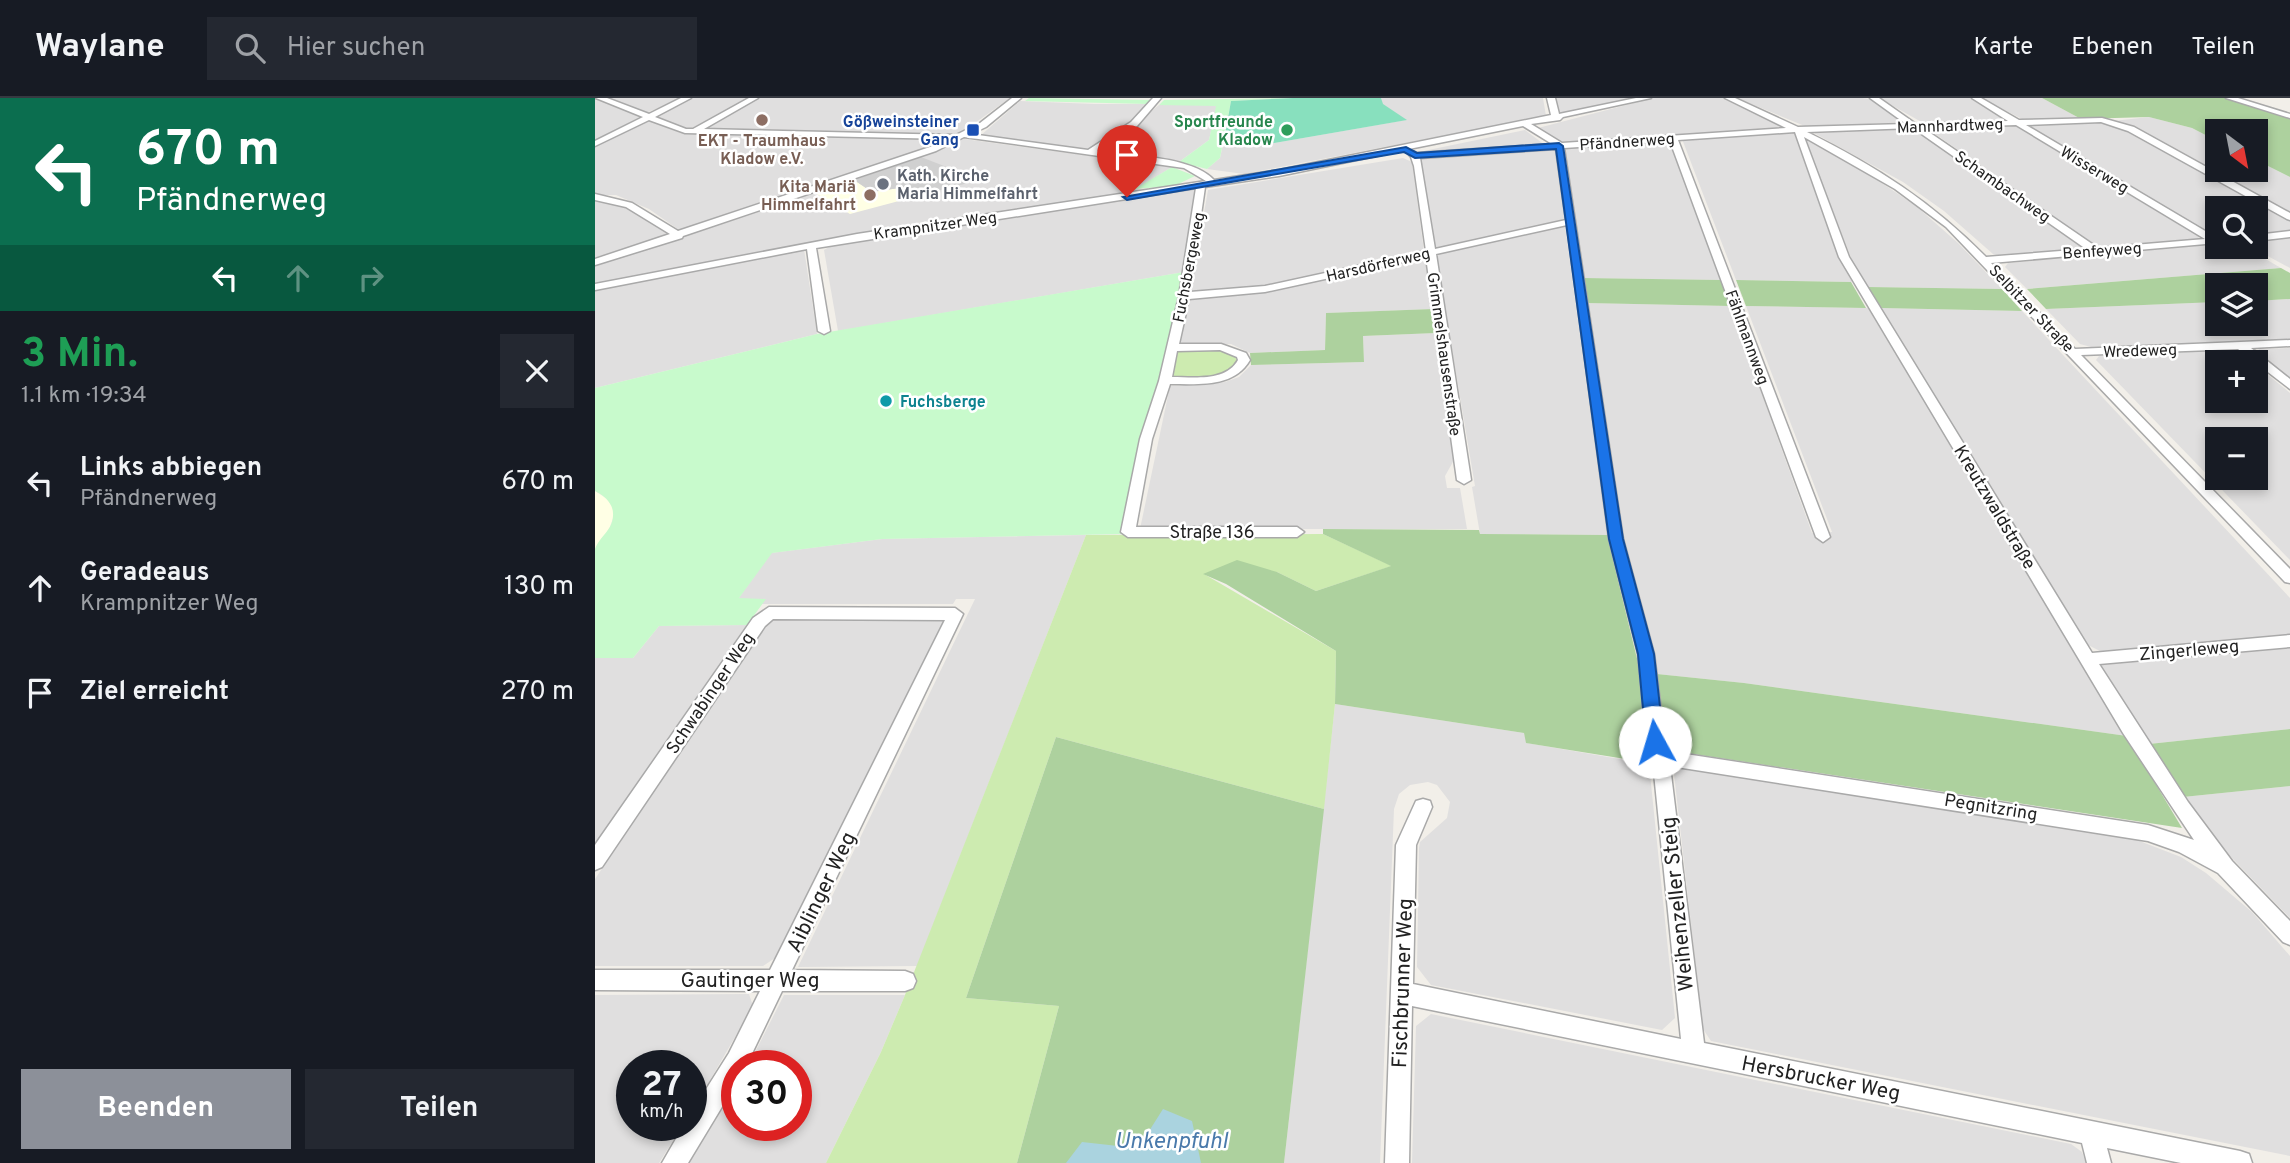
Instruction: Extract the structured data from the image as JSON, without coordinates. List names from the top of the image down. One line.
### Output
{"streets":{"street":["Mannhardtweg","Pfändnerweg","Wisserweg","Schambachweg","Krampnitzer Weg","Benfeyweg","Harsdörferweg","Fuchsbergeweg","Selbitzer Straße","Fählmannweg","Wredeweg","Grimmelshausenstraße","Kreutzwaldstraße","Straße 136","Zingerleweg","Schwabinger Weg","Pegnitzring","Aiblinger Weg","Weihenzeller Steig","Gautinger Weg","Fischbrunner Weg","Hersbrucker Weg"]},"crossings":[["Mannhardtweg","Pfändnerweg"],["Mannhardtweg","Wisserweg"],["Mannhardtweg","Schambachweg"],["Mannhardtweg","Selbitzer Straße"],["Mannhardtweg","Kreutzwaldstraße"],["Pfändnerweg","Krampnitzer Weg"],["Pfändnerweg","Selbitzer Straße"],["Pfändnerweg","Fählmannweg"],["Pfändnerweg","Grimmelshausenstraße"],["Pfändnerweg","Kreutzwaldstraße"],["Pfändnerweg","Weihenzeller Steig"],["Schambachweg","Benfeyweg"],["Krampnitzer Weg","Fuchsbergeweg"],["Krampnitzer Weg","Grimmelshausenstraße"],["Benfeyweg","Selbitzer Straße"],["Harsdörferweg","Fuchsbergeweg"],["Harsdörferweg","Grimmelshausenstraße"],["Harsdörferweg","Weihenzeller Steig"],["Fuchsbergeweg","Straße 136"],["Selbitzer Straße","Wredeweg"],["Selbitzer Straße","Kreutzwaldstraße"],["Kreutzwaldstraße","Zingerleweg"],["Kreutzwaldstraße","Pegnitzring"],["Schwabinger Weg","Aiblinger Weg"],["Pegnitzring","Weihenzeller Steig"],["Aiblinger Weg","Gautinger Weg"],["Weihenzeller Steig","Hersbrucker Weg"],["Fischbrunner Weg","Hersbrucker Weg"]],"water":["Unkenpfuhl"],"places":{"other":["EKT - Traumhaus Kladow e.V.","Sportfreunde Kladow","Kath. Kirche Maria Himmelfahrt","Kita Mariä Himmelfahrt","Fuchsberge"],"transit":["Gößweinsteiner Gang"]},"north":"bottom right","page":{"header":"Waylane","search":"Hier suchen","nav":["Karte","Ebenen","Teilen"],"turn":["670 m","Pfändnerweg"],"map_buttons":["+","−"],"heading":["3 Min.","1.1 km · 19:34"],"list":[{"name":"Links abbiegen","note":"Pfändnerweg","value":"670 m"},{"name":"Geradeaus","note":"Krampnitzer Weg","value":"130 m"},{"name":"Ziel erreicht","value":"270 m"}],"speed":"27 km/h","limit":"30","buttons":["Beenden","Teilen"]}}
